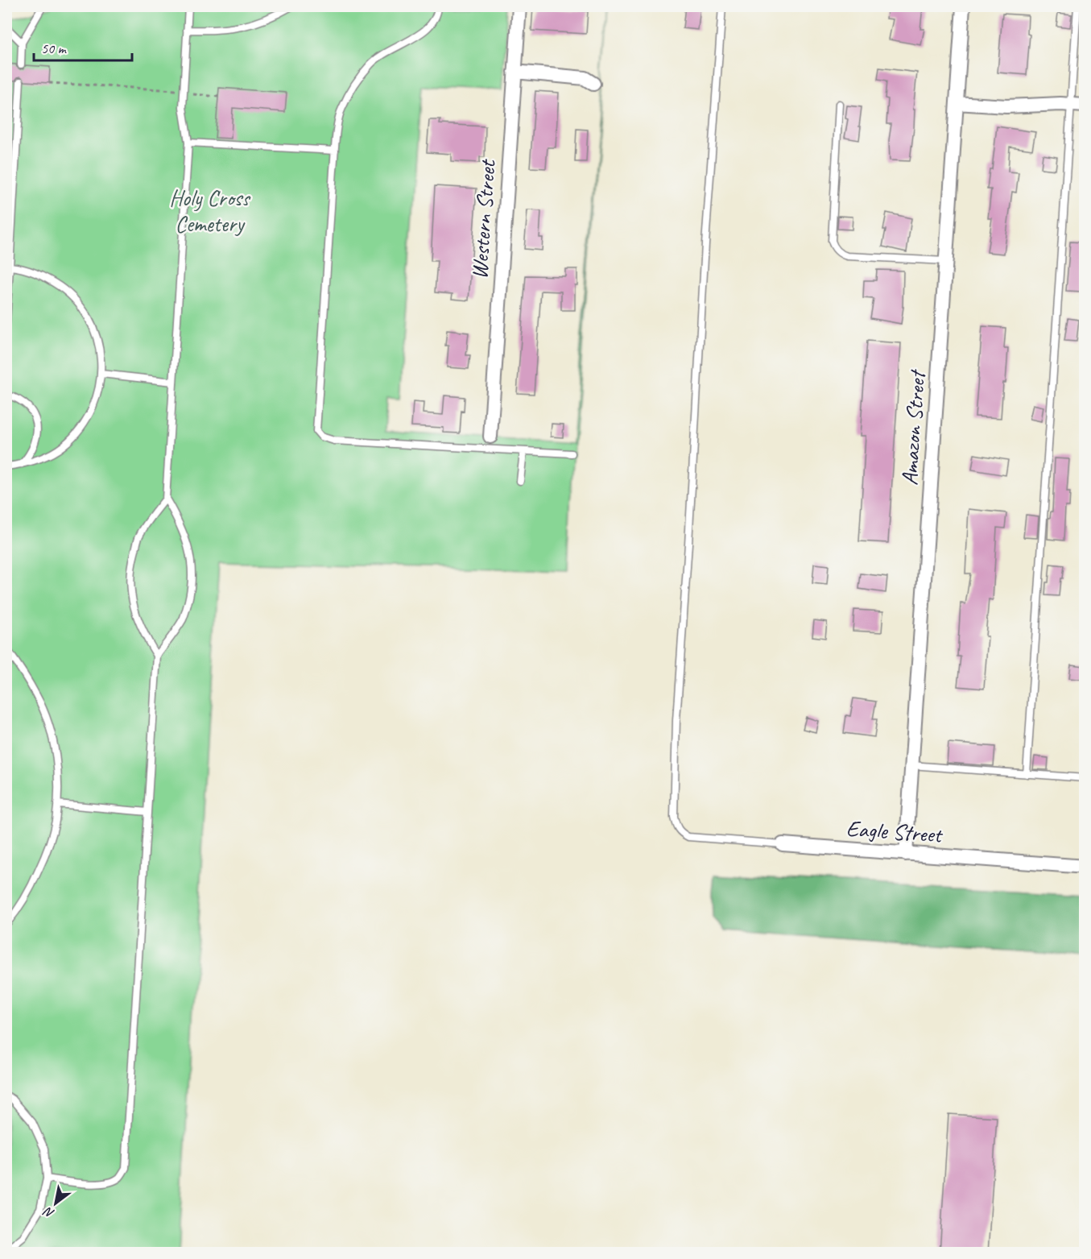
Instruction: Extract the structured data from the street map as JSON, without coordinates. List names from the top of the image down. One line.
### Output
{"streets":{"street":["Western Street","Amazon Street","Eagle Street"]},"crossings":[["Amazon Street","Eagle Street"]],"parks":["Holy Cross Cemetery"],"scale_bar":"50 m","north":"bottom left"}
